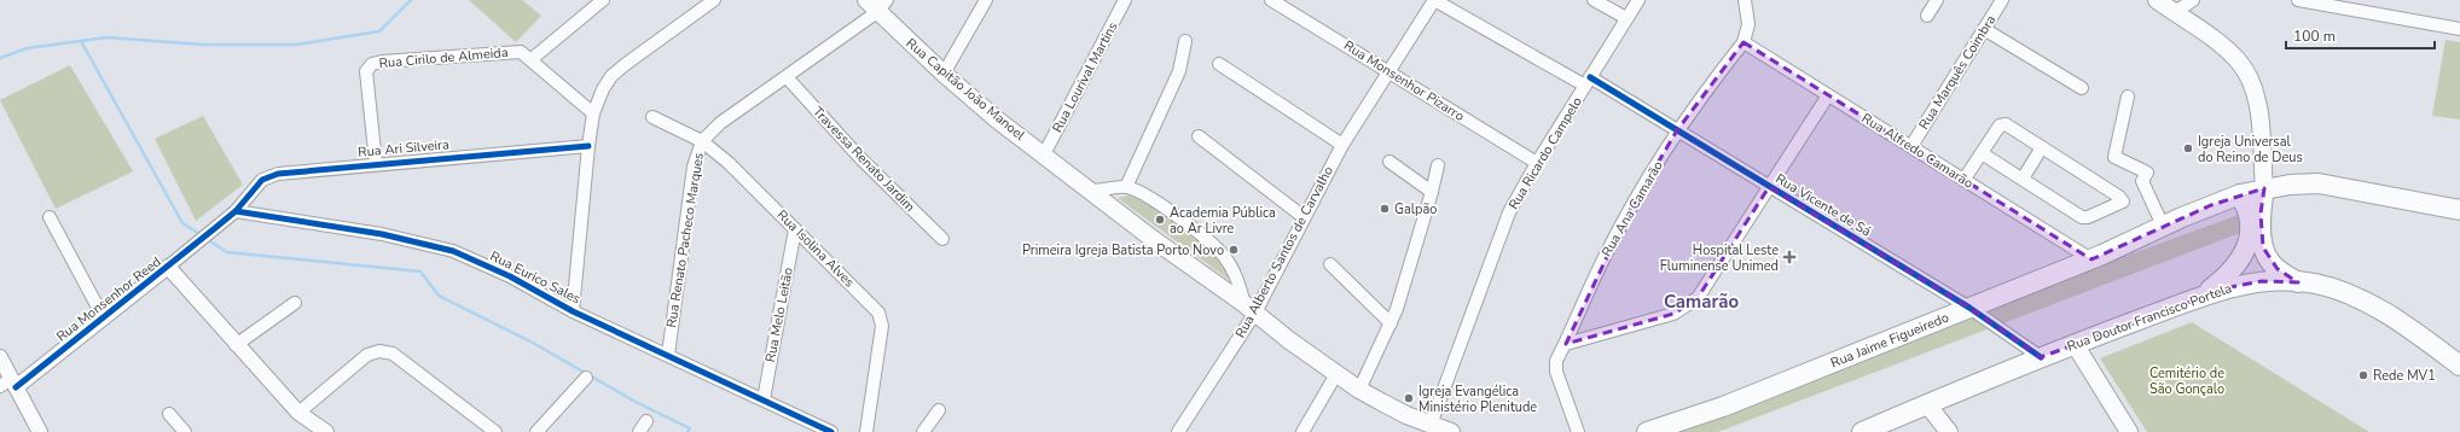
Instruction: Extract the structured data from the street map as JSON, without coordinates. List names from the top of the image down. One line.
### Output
{"streets":{"main road":["Rua Capitão João Manoel","Rua Doutor Francisco Portela","Rua Jaime Figueiredo"],"street":["Rua Cirilo de Almeida","Rua Marquês Coimbra","Rua Lourival Martins","Rua Monsenhor Pizarro","Rua Ari Silveira","Rua Alfredo Camarão","Rua Ricardo Campelo","Travessa Renato Jardim","Rua Vicente de Sá","Rua Ana Camarão","Rua Renato Pacheco Marques","Rua Isolina Alves","Rua Alberto Santos de Carvalho","Rua Eurico Sales","Rua Monsenhor Reed","Rua Melo Leitão"]},"crossings":[["Rua Cirilo de Almeida","Rua Ari Silveira"],["Rua Marquês Coimbra","Rua Alfredo Camarão"],["Rua Lourival Martins","Rua Capitão João Manoel"],["Rua Monsenhor Pizarro","Rua Ricardo Campelo"],["Rua Monsenhor Pizarro","Rua Alberto Santos de Carvalho"],["Rua Capitão João Manoel","Rua Ricardo Campelo"],["Rua Capitão João Manoel","Rua Renato Pacheco Marques"],["Rua Capitão João Manoel","Rua Alberto Santos de Carvalho"],["Rua Ari Silveira","Rua Eurico Sales"],["Rua Ari Silveira","Rua Monsenhor Reed"],["Rua Alfredo Camarão","Rua Ana Camarão"],["Rua Alfredo Camarão","Rua Jaime Figueiredo"],["Rua Ricardo Campelo","Rua Vicente de Sá"],["Travessa Renato Jardim","Rua Renato Pacheco Marques"],["Rua Vicente de Sá","Rua Ana Camarão"],["Rua Vicente de Sá","Rua Alberto Santos de Carvalho"],["Rua Vicente de Sá","Rua Doutor Francisco Portela"],["Rua Vicente de Sá","Rua Jaime Figueiredo"],["Rua Renato Pacheco Marques","Rua Isolina Alves"],["Rua Renato Pacheco Marques","Rua Eurico Sales"],["Rua Isolina Alves","Rua Melo Leitão"],["Rua Eurico Sales","Rua Monsenhor Reed"],["Rua Eurico Sales","Rua Melo Leitão"]],"districts":["Camarão"],"parks":["Cemitério de São Gonçalo"],"places":{"other":["Igreja Universal do Reino de Deus","Galpão","Academia Pública ao Ar Livre","Primeira Igreja Batista Porto Novo","Rede MV1","Igreja Evangélica Ministério Plenitude"],"health":["Hospital Leste Fluminense Unimed"]},"scale_bar":"100 m"}
